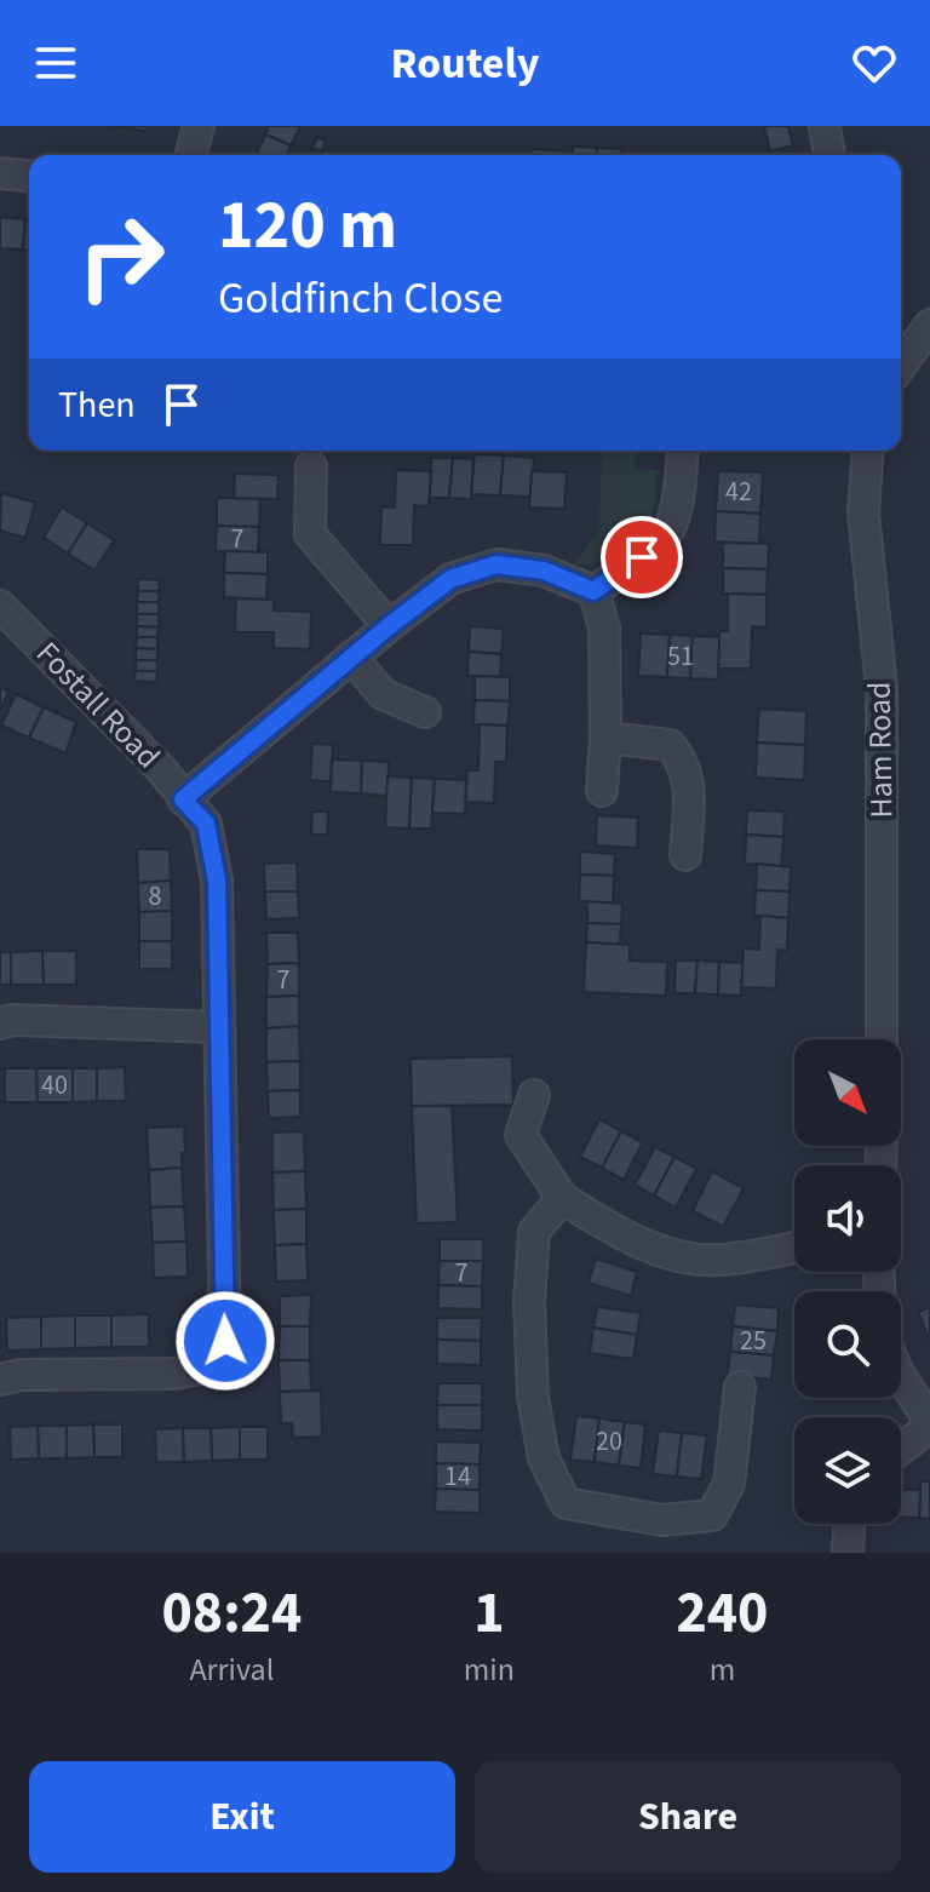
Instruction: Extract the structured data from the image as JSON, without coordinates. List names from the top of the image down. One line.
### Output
{"streets":{"street":["Fostall Road","Ham Road"]},"house_numbers":["42","7","51","8","7","40","7","25","20","14"],"north":"bottom right","page":{"header":"Routely","turn":["120 m","Goldfinch Close"],"then":"Then","eta":["08:24","Arrival","1","min","240","m"],"buttons":["Exit","Share"]}}
